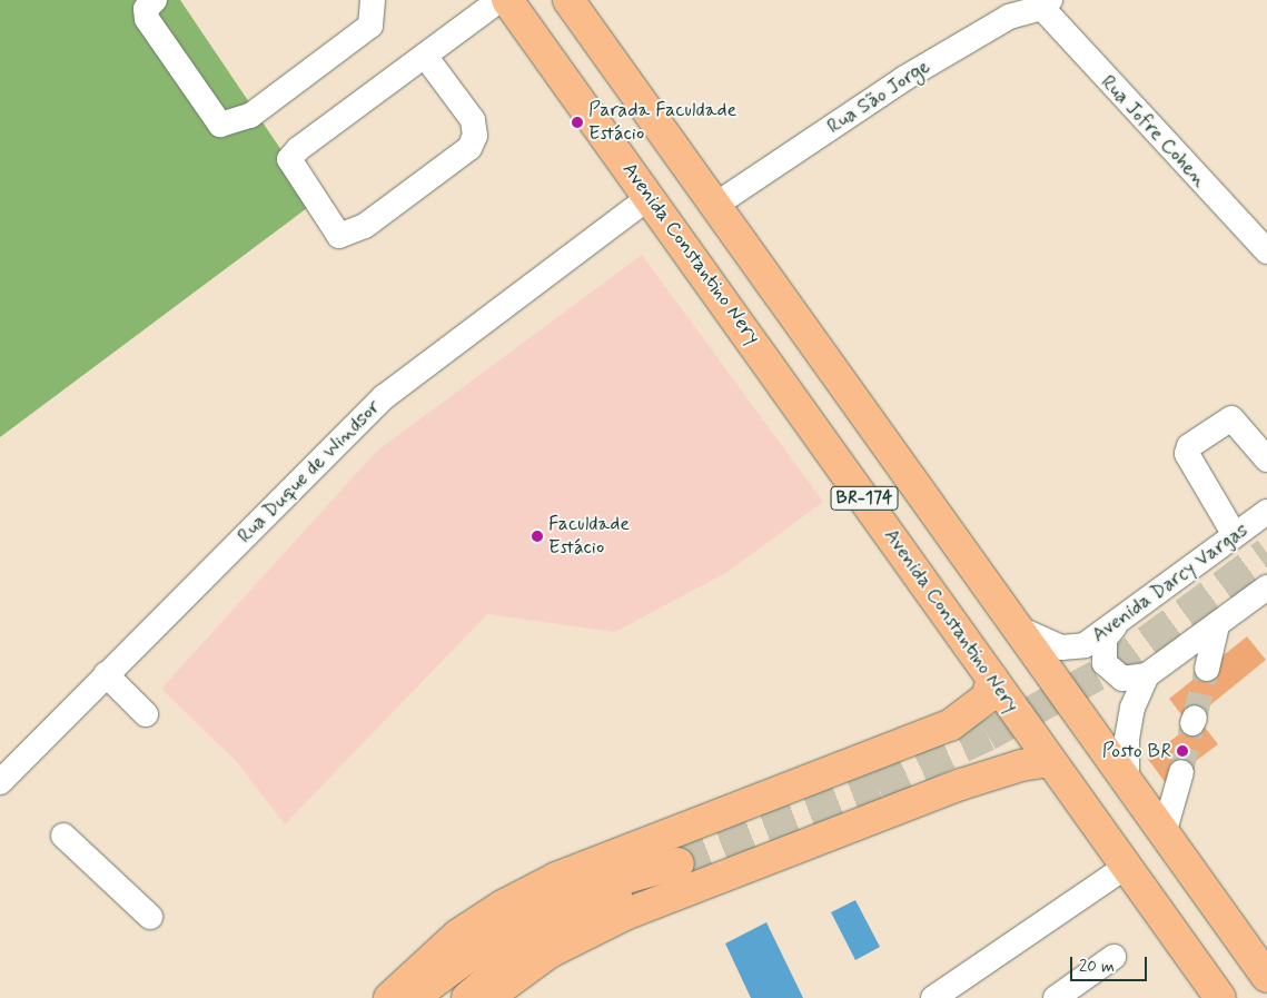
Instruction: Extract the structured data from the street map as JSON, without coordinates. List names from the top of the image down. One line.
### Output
{"streets":{"main road":["Avenida Constantino Nery","BR-174"],"street":["Rua São Jorge","Rua Jofre Cohen","Rua Duque de Windsor","Avenida Darcy Vargas"]},"crossings":[["Rua São Jorge","Rua Jofre Cohen"],["Rua São Jorge","BR-174"],["Avenida Constantino Nery","Rua Duque de Windsor"],["BR-174","Avenida Darcy Vargas"]],"places":["Parada Faculdade Estácio","Faculdade Estácio","Posto BR"],"scale_bar":"20 m"}
